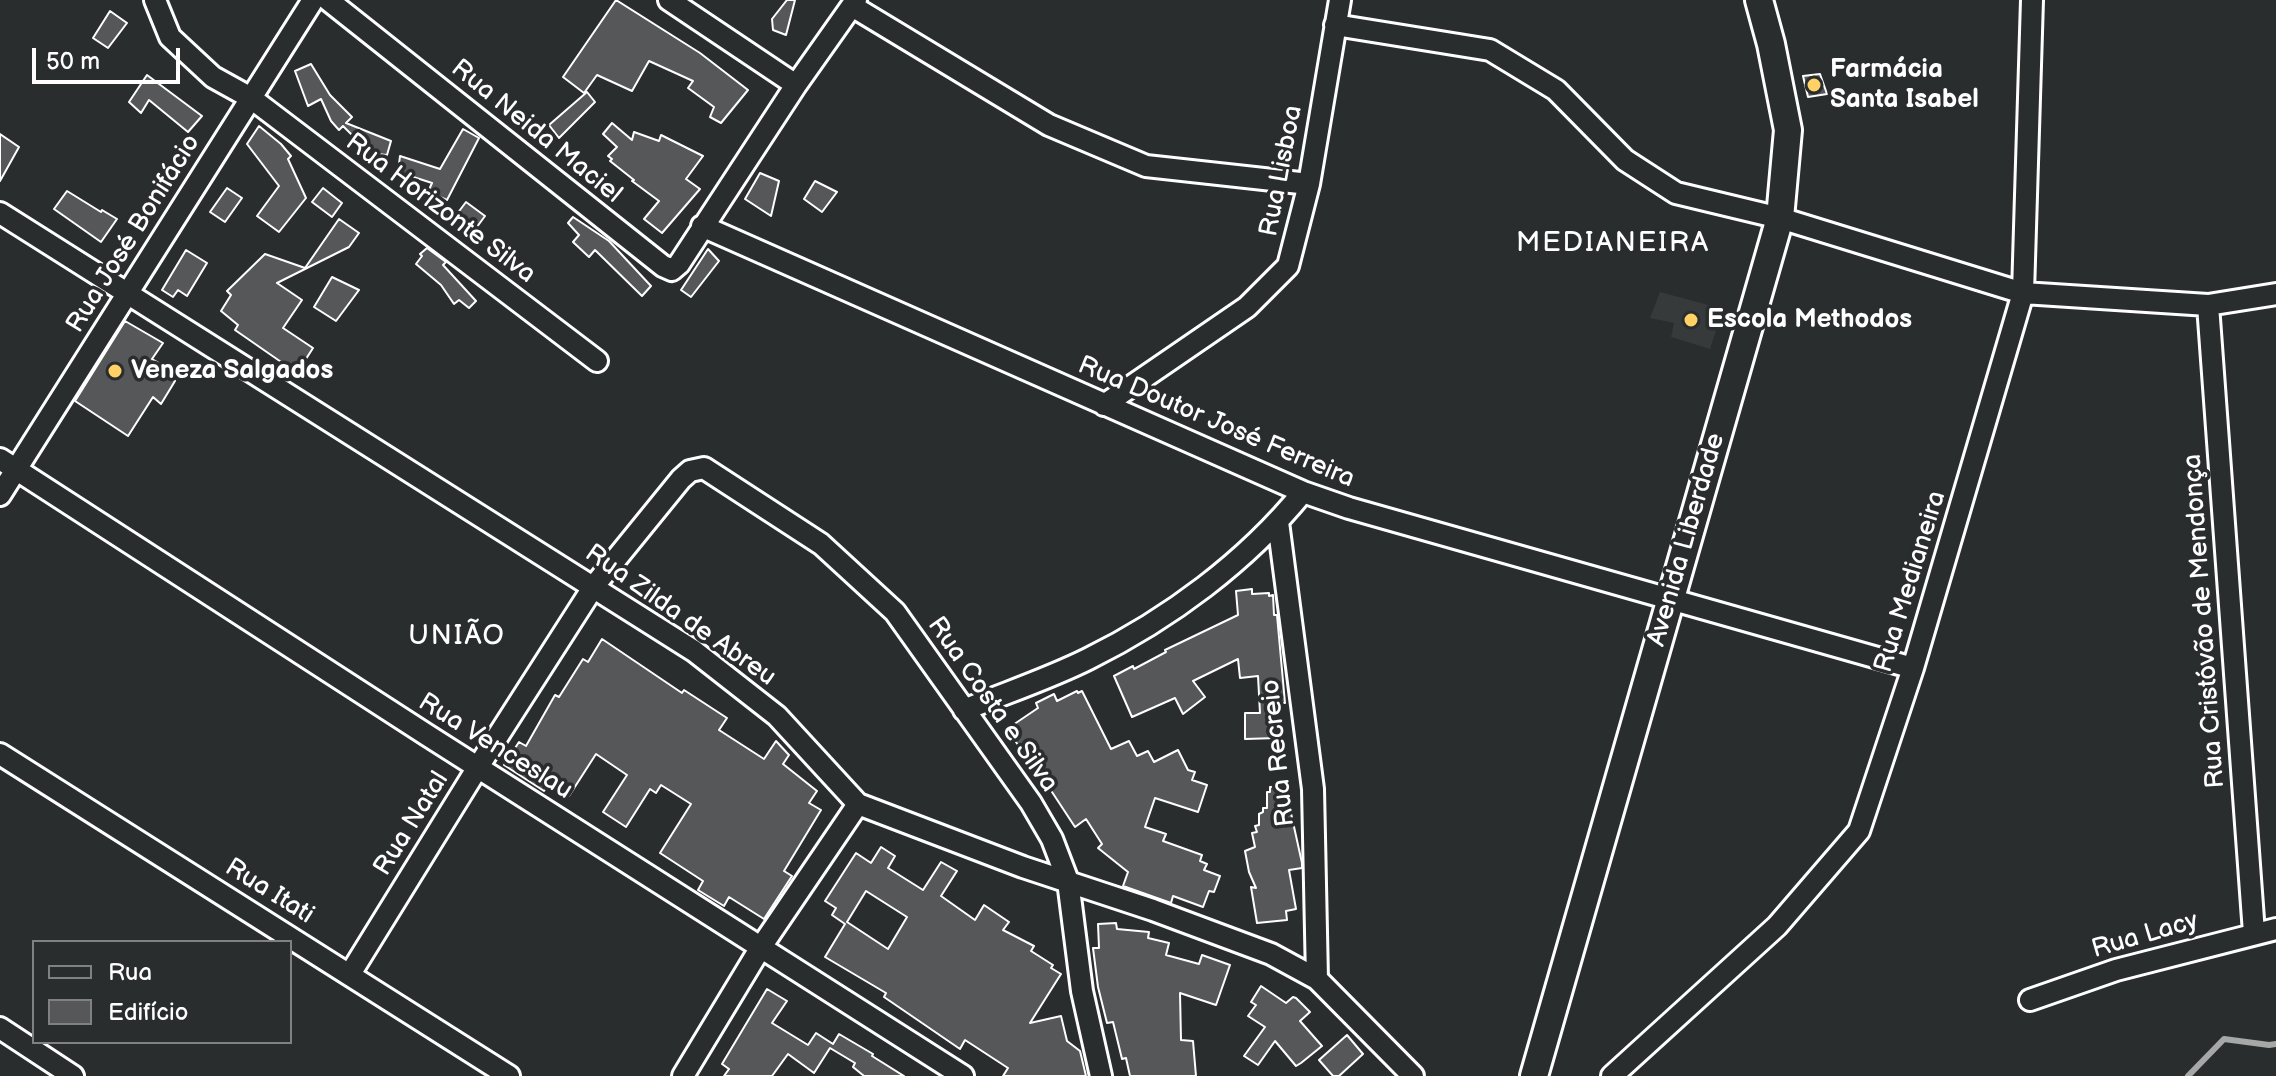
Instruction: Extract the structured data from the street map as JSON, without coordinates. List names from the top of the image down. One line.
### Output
{"streets":{"main road":["Avenida Liberdade"],"street":["Rua Neida Maciel","Rua Lisboa","Rua Horizonte Silva","Rua José Bonifácio","Rua Doutor José Ferreira","Rua Medianeira","Rua Zilda de Abreu","Rua Cristóvão de Mendonça","Rua Costa e Silva","Rua Venceslau","Rua Recreio","Rua Natal","Rua Itati","Rua Lacy"]},"crossings":[["Rua Neida Maciel","Rua Doutor José Ferreira"],["Rua Lisboa","Rua Doutor José Ferreira"],["Rua Horizonte Silva","Rua José Bonifácio"],["Rua José Bonifácio","Rua Zilda de Abreu"],["Rua José Bonifácio","Rua Venceslau"],["Rua Doutor José Ferreira","Avenida Liberdade"],["Rua Doutor José Ferreira","Rua Medianeira"],["Rua Zilda de Abreu","Rua Costa e Silva"],["Rua Zilda de Abreu","Rua Recreio"],["Rua Zilda de Abreu","Rua Natal"],["Rua Cristóvão de Mendonça","Rua Lacy"],["Rua Costa e Silva","Rua Natal"],["Rua Venceslau","Rua Natal"],["Rua Natal","Rua Itati"]],"districts":["MEDIANEIRA","UNIÃO"],"places":["Farmácia Santa Isabel","Escola Methodos","Veneza Salgados"],"legend":["Rua","Edifício"],"scale_bar":"50 m"}
